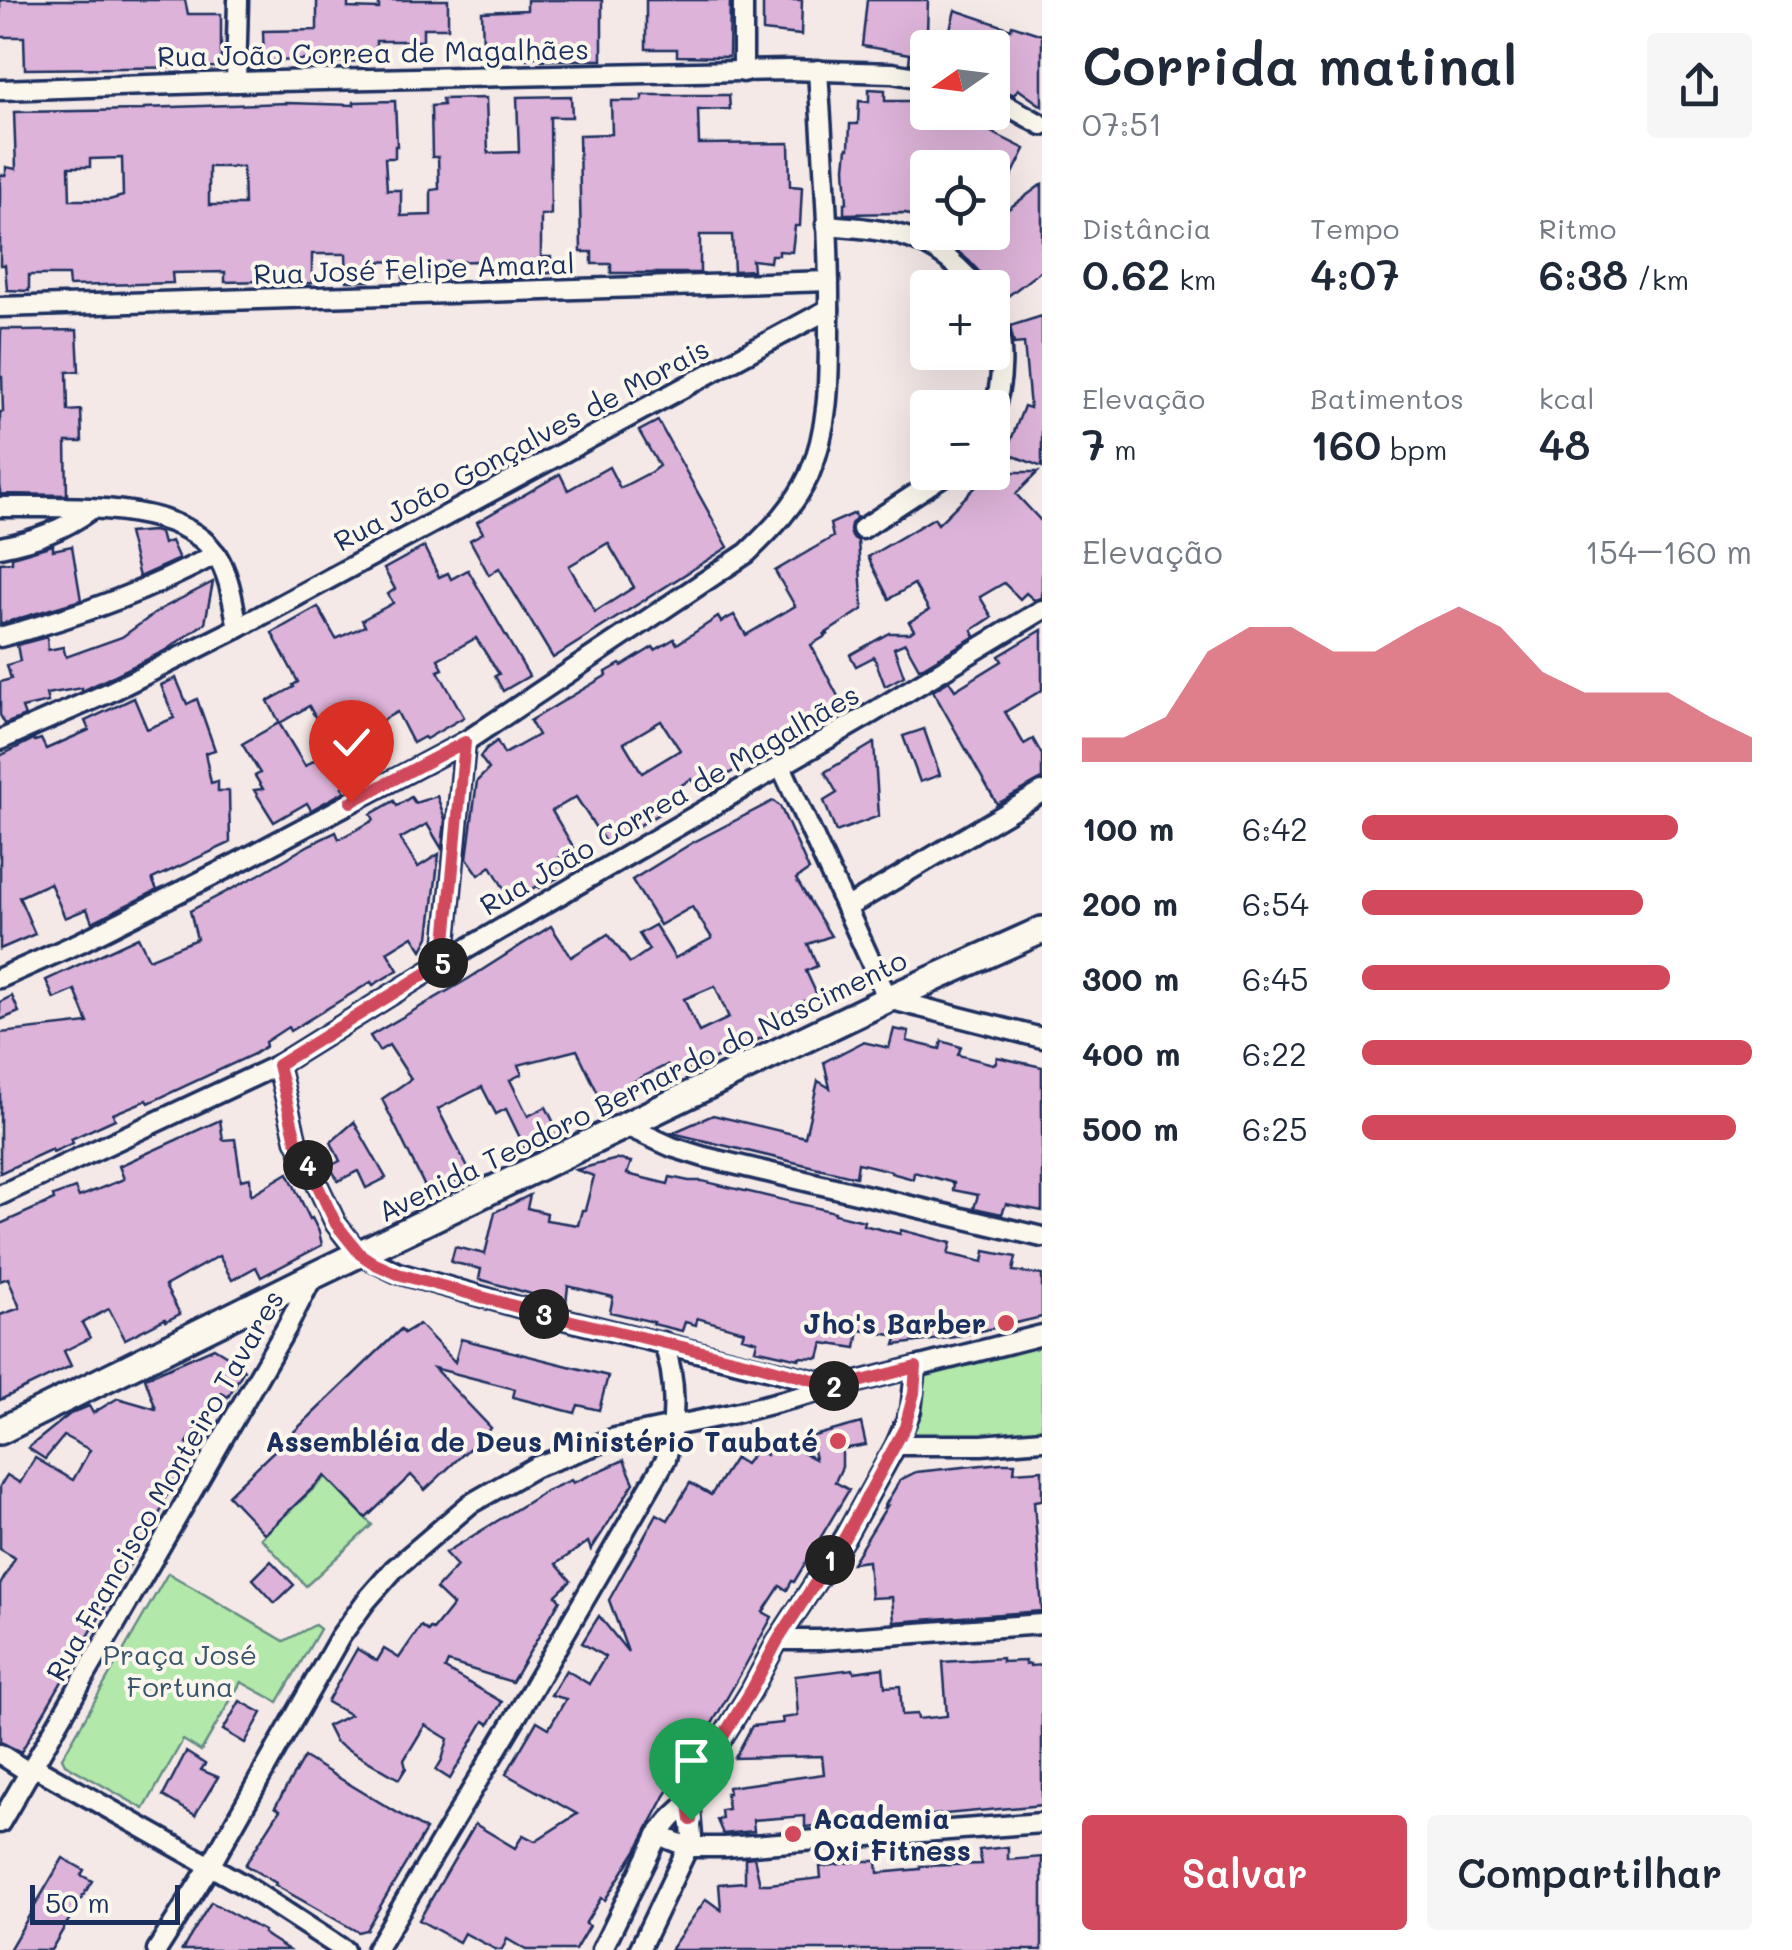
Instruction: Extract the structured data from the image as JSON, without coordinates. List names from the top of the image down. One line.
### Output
{"streets":{"street":["Rua João Correa de Magalhães","Rua José Felipe Amaral","Rua João Gonçalves de Morais","Avenida Teodoro Bernardo do Nascimento","Rua Francisco Monteiro Tavares"]},"crossings":[["Avenida Teodoro Bernardo do Nascimento","Rua Francisco Monteiro Tavares"]],"parks":["Praça José Fortuna"],"places":["Jho's Barber","Assembléia de Deus Ministério Taubaté","Academia Oxi Fitness"],"scale_bar":"50 m","north":"left","page":{"heading":["Corrida matinal","07:51"],"map_buttons":["+","−"],"stats":[["Distância","0.62 km"],["Tempo","4:07"],["Ritmo","6:38 /km"],["Elevação","7 m"],["Batimentos","160 bpm"],["kcal","48"]],"chart":["Elevação","154–160 m"],"list":[{"name":"100 m","note":"6:42"},{"name":"200 m","note":"6:54"},{"name":"300 m","note":"6:45"},{"name":"400 m","note":"6:22"},{"name":"500 m","note":"6:25"}],"pins":["5","4","3","2","1"],"buttons":["Salvar","Compartilhar"],"scale":"50 m"}}
